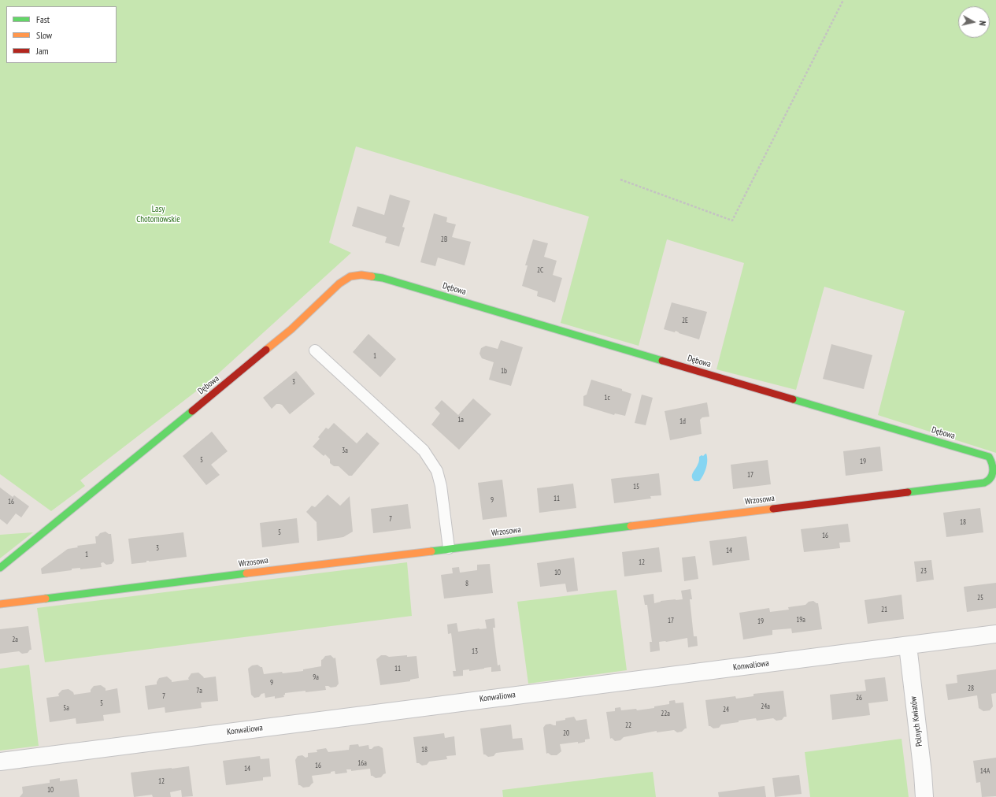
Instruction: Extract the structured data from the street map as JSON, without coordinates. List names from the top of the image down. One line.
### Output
{"streets":{"street":["Dębowa","Wrzosowa","Konwaliowa","Polnych Kwiatów"]},"crossings":[["Dębowa","Wrzosowa"],["Konwaliowa","Polnych Kwiatów"]],"parks":["Lasy Chotomowskie"],"house_numbers":["2B","2C","2E","1","1b","3","1c","1a","1d","3a","5","19","17","15","11","9","16","7","18","5","16","3","14","1","12","23","10","8","25","21","19a","17","19","2a","13","11","9a","9","28","7a","7","26","5","24a","5a","24","22a","22","20","18","16a","16","14","14A","12","10"],"legend":["Fast","Slow","Jam"],"north":"right"}
